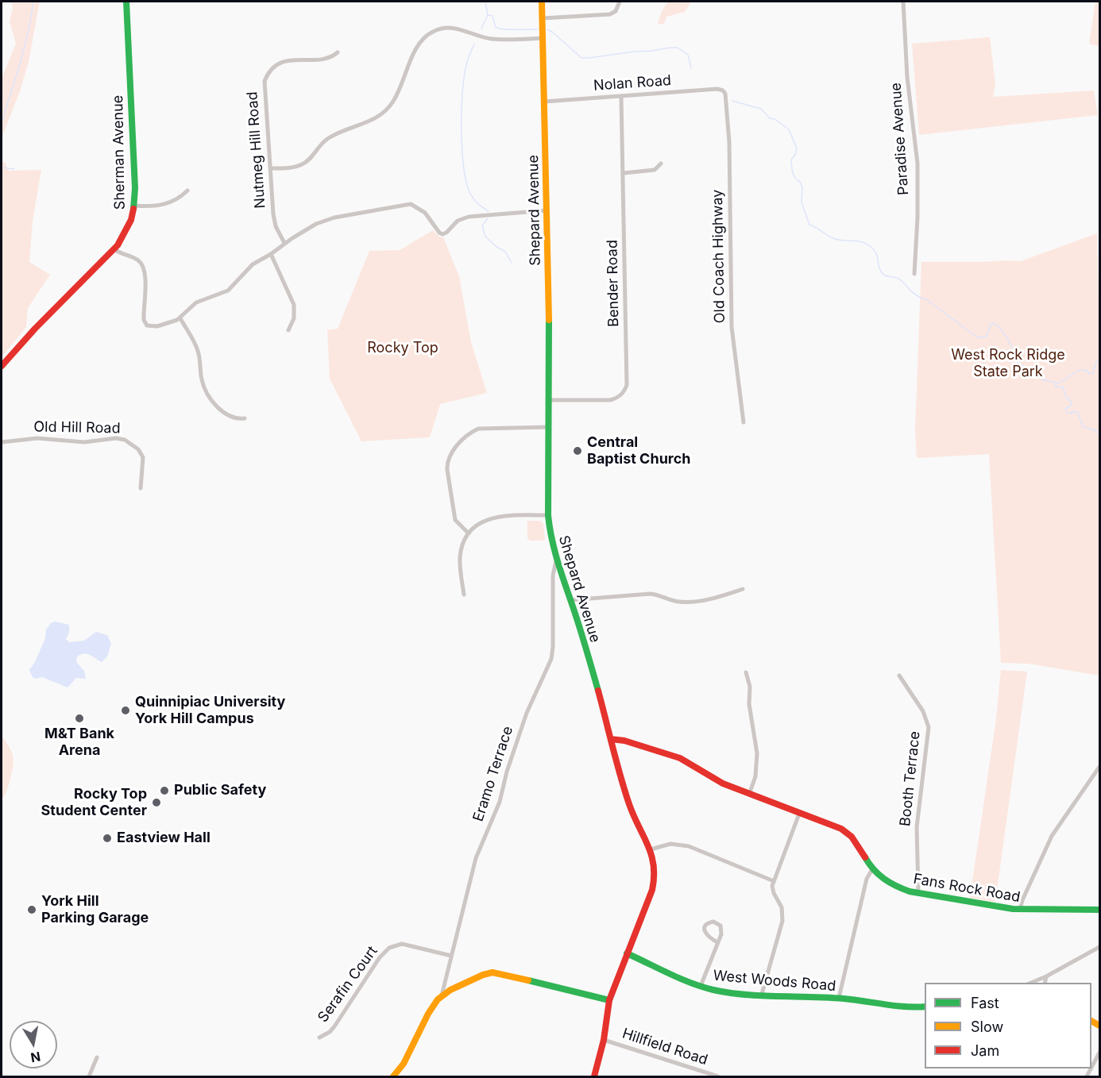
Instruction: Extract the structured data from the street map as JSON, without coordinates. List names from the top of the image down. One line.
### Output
{"streets":{"main road":["Sherman Avenue","Shepard Avenue","Fans Rock Road","West Woods Road"],"street":["Nolan Road","Paradise Avenue","Nutmeg Hill Road","Old Coach Highway","Bender Road","Old Hill Road","Eramo Terrace","Booth Terrace","Serafin Court","Hillfield Road"]},"crossings":[["Nolan Road","Shepard Avenue"],["Nolan Road","Old Coach Highway"],["Nolan Road","Bender Road"],["Shepard Avenue","Bender Road"],["Shepard Avenue","Eramo Terrace"],["Shepard Avenue","Fans Rock Road"],["Shepard Avenue","West Woods Road"],["Shepard Avenue","Hillfield Road"],["Eramo Terrace","Serafin Court"],["Booth Terrace","Fans Rock Road"]],"parks":["Rocky Top","West Rock Ridge State Park"],"places":["Central Baptist Church","Quinnipiac University York Hill Campus","M&T Bank Arena","Public Safety","Rocky Top Student Center","Eastview Hall","York Hill Parking Garage"],"legend":["Fast","Slow","Jam"],"north":"bottom"}
